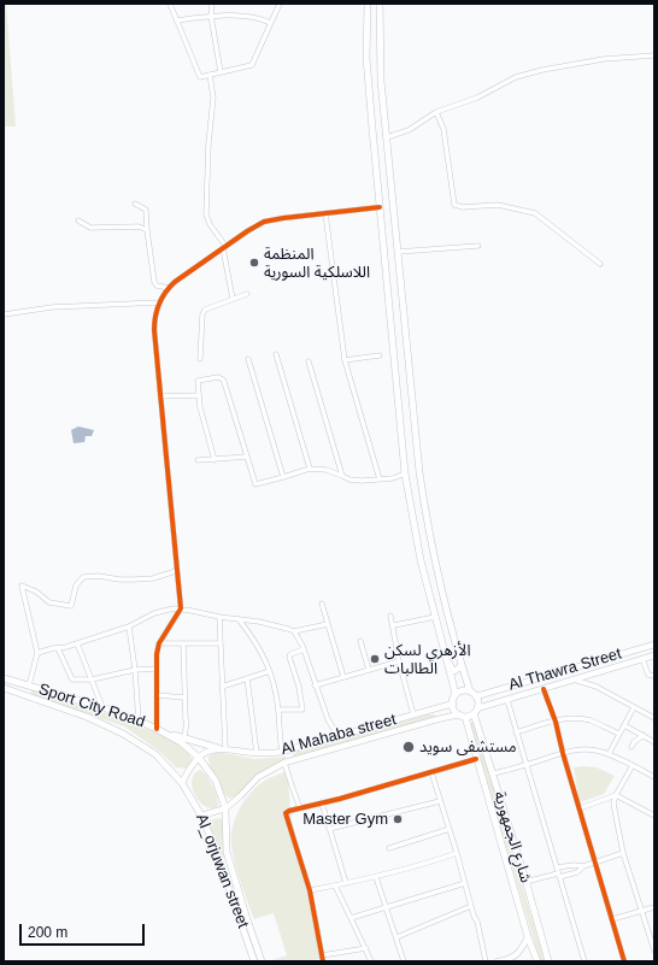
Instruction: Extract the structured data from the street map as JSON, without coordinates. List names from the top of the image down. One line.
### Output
{"streets":{"main road":["Al Thawra Street","Sport City Road","Al Mahaba street","شارع الجمهورية","Al_orjuwan street"]},"crossings":[["Al Thawra Street","Al Mahaba street"],["Al Thawra Street","شارع الجمهورية"],["Sport City Road","Al_orjuwan street"],["Al Mahaba street","شارع الجمهورية"],["Al Mahaba street","Al_orjuwan street"]],"places":["المنظمة اللاسلكية السورية","الأزهري لسكن الطالبات","مستشفى سويد","Master Gym"],"scale_bar":"200 m"}
